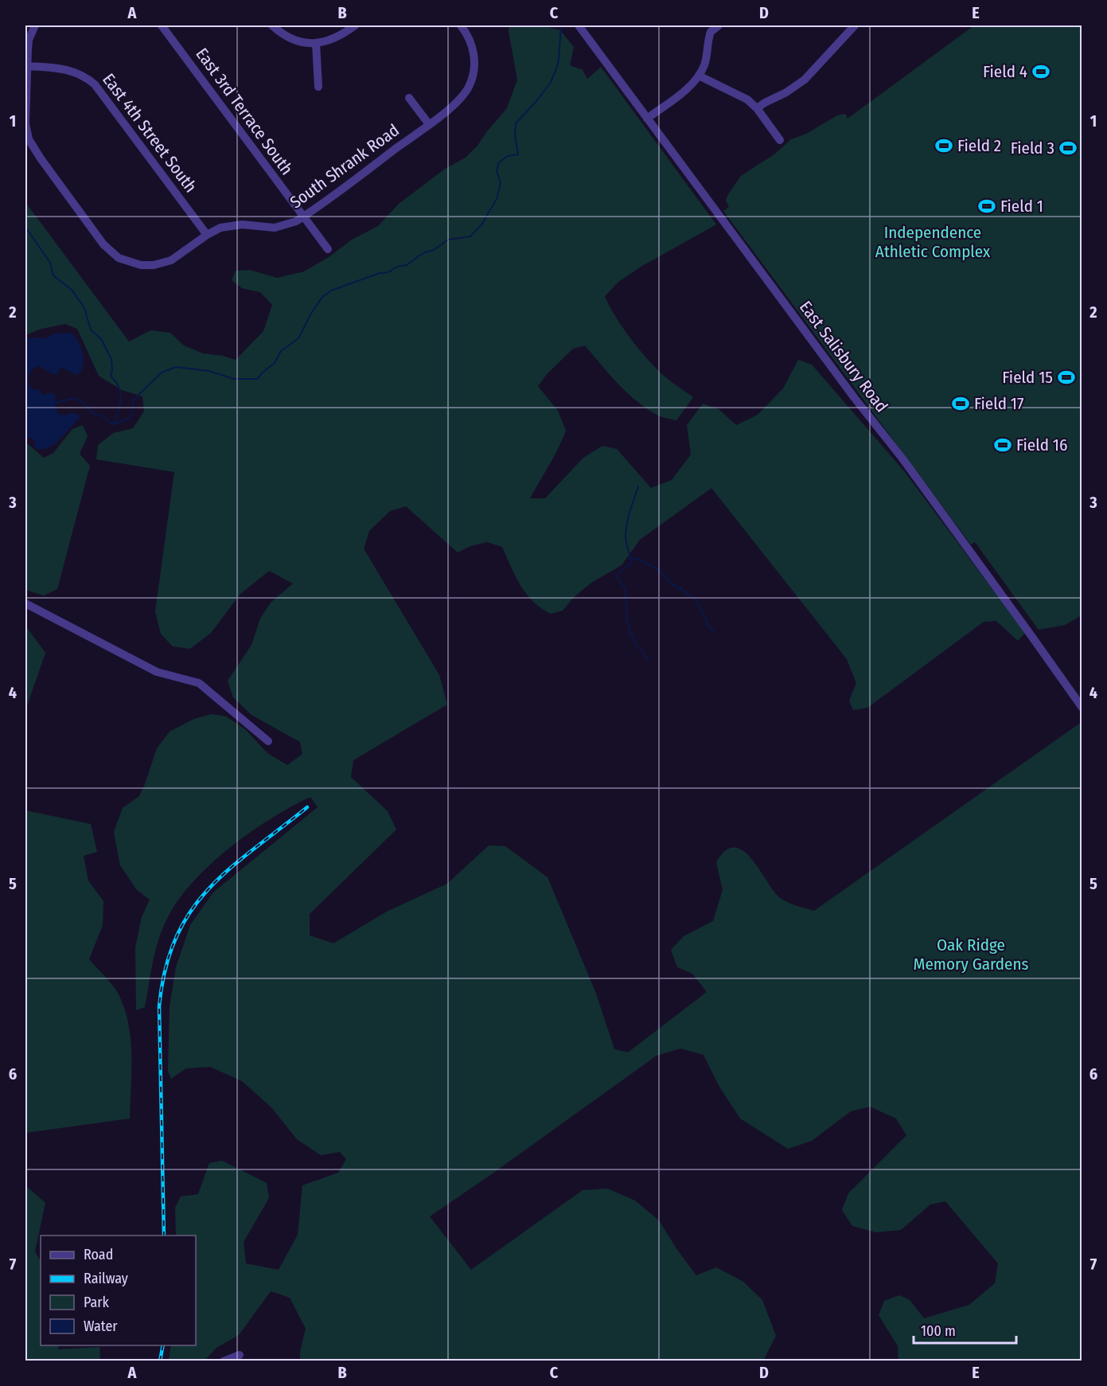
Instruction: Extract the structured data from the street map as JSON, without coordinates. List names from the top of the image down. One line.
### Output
{"streets":{"street":["East 3rd Terrace South","East 4th Street South","South Shrank Road","East Salisbury Road"]},"crossings":[["East 3rd Terrace South","South Shrank Road"],["East 4th Street South","South Shrank Road"]],"parks":["Independence Athletic Complex","Oak Ridge Memory Gardens"],"places":{"sports":["Field 4","Field 2","Field 3","Field 1","Field 15","Field 17","Field 16"]},"legend":["Road","Railway","Park","Water"],"scale_bar":"100 m","grid":{"columns":["A","B","C","D","E"],"rows":["1","2","3","4","5","6","7"]}}
